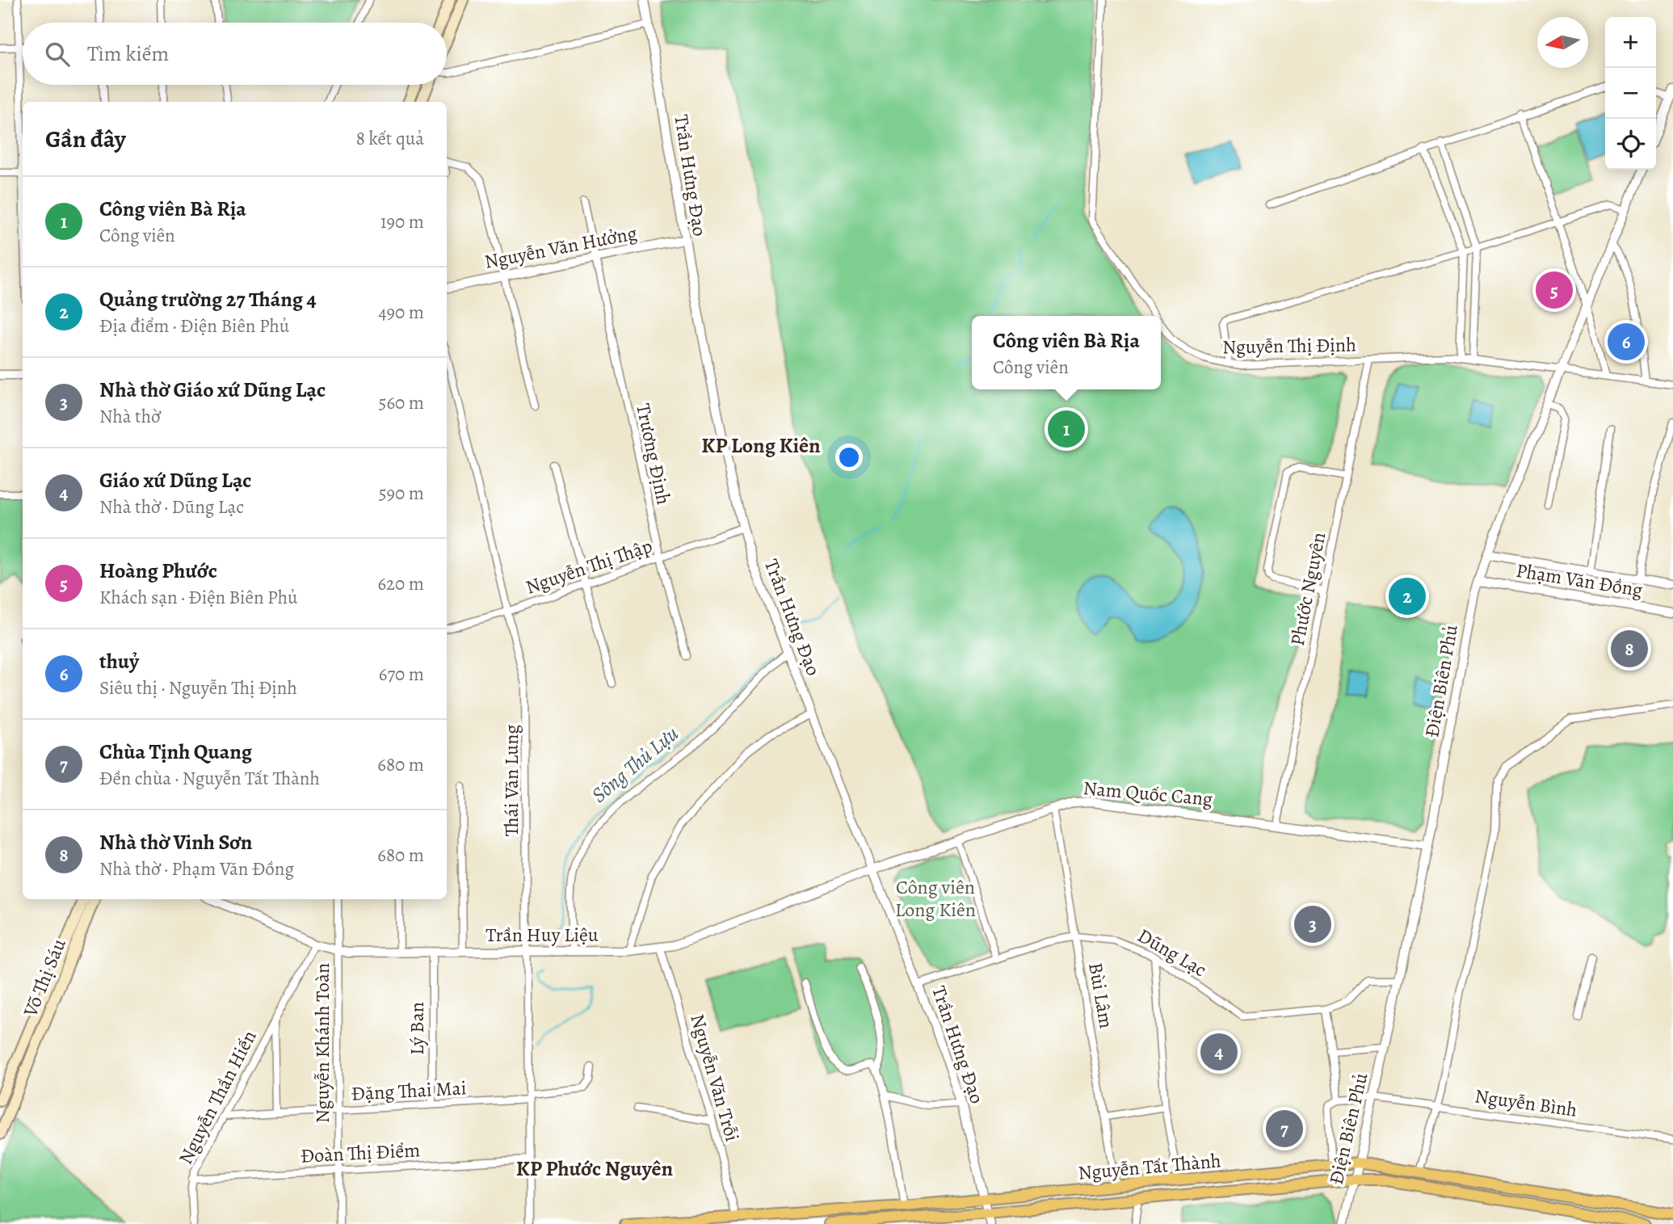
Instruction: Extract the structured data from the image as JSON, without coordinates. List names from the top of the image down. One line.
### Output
{"streets":{"main road":["Võ Thị Sáu","Nguyễn Tất Thành"],"street":["Trần Hưng Đạo","Nguyễn Văn Hưởng","Nguyễn Thị Định","Trương Định","Nguyễn Thị Thập","Phạm Văn Đồng","Phước Nguyên","Điện Biên Phủ","Thái Văn Lung","Nam Quốc Cang","Trần Huy Liệu","Dũng Lạc","Bùi Lâm","Lý Ban","Nguyễn Khánh Toàn","Nguyễn Văn Trỗi","Đặng Thai Mai","Nguyễn Thần Hiến","Nguyễn Bình","Đoàn Thị Điểm"]},"crossings":[["Trần Hưng Đạo","Nguyễn Văn Hưởng"],["Trần Hưng Đạo","Nguyễn Thị Thập"],["Trần Hưng Đạo","Nam Quốc Cang"],["Trần Hưng Đạo","Trần Huy Liệu"],["Trần Hưng Đạo","Dũng Lạc"],["Trần Hưng Đạo","Nguyễn Tất Thành"],["Nguyễn Văn Hưởng","Trương Định"],["Nguyễn Thị Định","Phước Nguyên"],["Nguyễn Thị Định","Điện Biên Phủ"],["Trương Định","Nguyễn Thị Thập"],["Nguyễn Thị Thập","Thái Văn Lung"],["Phạm Văn Đồng","Điện Biên Phủ"],["Phước Nguyên","Nam Quốc Cang"],["Điện Biên Phủ","Nam Quốc Cang"],["Điện Biên Phủ","Dũng Lạc"],["Điện Biên Phủ","Nguyễn Bình"],["Điện Biên Phủ","Nguyễn Tất Thành"],["Thái Văn Lung","Trần Huy Liệu"],["Thái Văn Lung","Đặng Thai Mai"],["Thái Văn Lung","Đoàn Thị Điểm"],["Nam Quốc Cang","Trần Huy Liệu"],["Nam Quốc Cang","Bùi Lâm"],["Trần Huy Liệu","Lý Ban"],["Trần Huy Liệu","Nguyễn Khánh Toàn"],["Trần Huy Liệu","Nguyễn Văn Trỗi"],["Trần Huy Liệu","Nguyễn Thần Hiến"],["Dũng Lạc","Bùi Lâm"],["Bùi Lâm","Nguyễn Tất Thành"],["Lý Ban","Đặng Thai Mai"],["Nguyễn Khánh Toàn","Đặng Thai Mai"],["Nguyễn Khánh Toàn","Đoàn Thị Điểm"],["Nguyễn Văn Trỗi","Nguyễn Tất Thành"],["Đặng Thai Mai","Nguyễn Thần Hiến"],["Nguyễn Thần Hiến","Đoàn Thị Điểm"]],"districts":["KP Long Kiên","KP Phước Nguyên"],"water":["Sông Thủ Lựu"],"parks":["Công viên Long Kiên"],"north":"left","page":{"map_buttons":["+","−"],"search":"Tìm kiếm","heading":["Gần đây","8 kết quả"],"list":[{"mark":"1","name":"Công viên Bà Rịa","note":"Công viên","value":"190 m"},{"mark":"2","name":"Quảng trường 27 Tháng 4","note":"Địa điểm · Điện Biên Phủ","value":"490 m"},{"mark":"3","name":"Nhà thờ Giáo xứ Dũng Lạc","note":"Nhà thờ","value":"560 m"},{"mark":"4","name":"Giáo xứ Dũng Lạc","note":"Nhà thờ · Dũng Lạc","value":"590 m"},{"mark":"5","name":"Hoàng Phước","note":"Khách sạn · Điện Biên Phủ","value":"620 m"},{"mark":"6","name":"thuỷ","note":"Siêu thị · Nguyễn Thị Định","value":"670 m"},{"mark":"7","name":"Chùa Tịnh Quang","note":"Đền chùa · Nguyễn Tất Thành","value":"680 m"},{"mark":"8","name":"Nhà thờ Vinh Sơn","note":"Nhà thờ · Phạm Văn Đồng","value":"680 m"}],"pins":["5","6","1","2","8","3","4","7"],"popup":["Công viên Bà Rịa","Công viên"]}}
